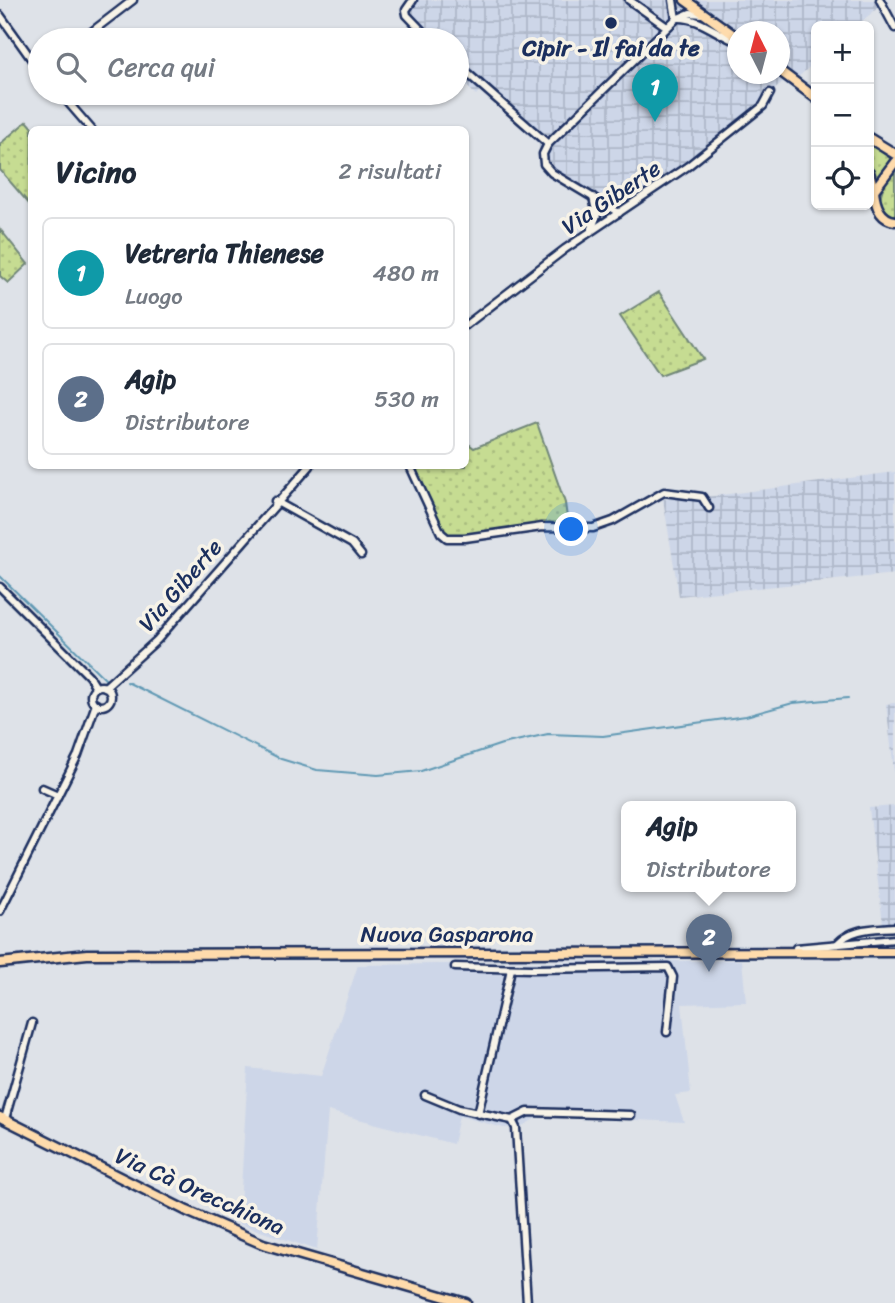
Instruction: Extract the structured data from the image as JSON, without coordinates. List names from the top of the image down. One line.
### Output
{"streets":{"main road":["Nuova Gasparona","Via Cà Orecchiona"],"street":["Via Giberte"]},"places":["Cipir - Il fai da te"],"north":"top","page":{"map_buttons":["+","−"],"search":"Cerca qui","pins":["1","2"],"heading":["Vicino","2 risultati"],"list":[{"mark":"1","name":"Vetreria Thienese","note":"Luogo","value":"480 m"},{"mark":"2","name":"Agip","note":"Distributore","value":"530 m"}],"popup":["Agip","Distributore"]}}
